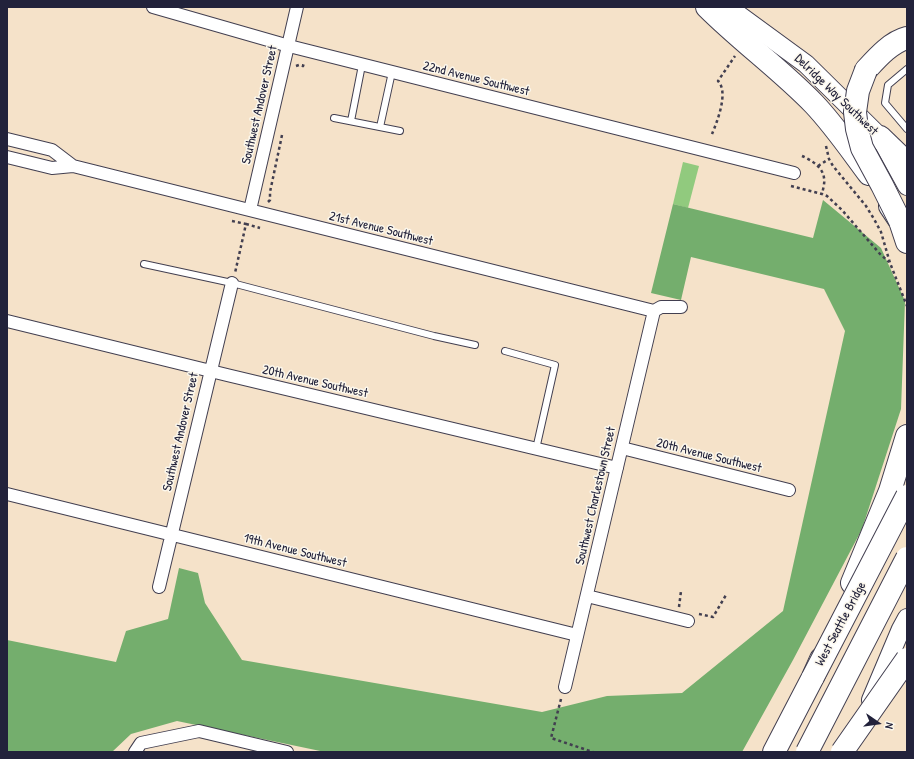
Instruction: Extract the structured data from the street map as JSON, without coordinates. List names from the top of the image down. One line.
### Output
{"streets":{"highway":["West Seattle Bridge"],"main road":["Delridge Way Southwest"],"street":["22nd Avenue Southwest","Southwest Andover Street","21st Avenue Southwest","20th Avenue Southwest","Southwest Charlestown Street","19th Avenue Southwest"]},"crossings":[["22nd Avenue Southwest","Southwest Andover Street"],["Southwest Andover Street","21st Avenue Southwest"],["Southwest Andover Street","20th Avenue Southwest"],["Southwest Andover Street","19th Avenue Southwest"],["21st Avenue Southwest","Southwest Charlestown Street"],["20th Avenue Southwest","Southwest Charlestown Street"],["Southwest Charlestown Street","19th Avenue Southwest"]],"north":"right"}
